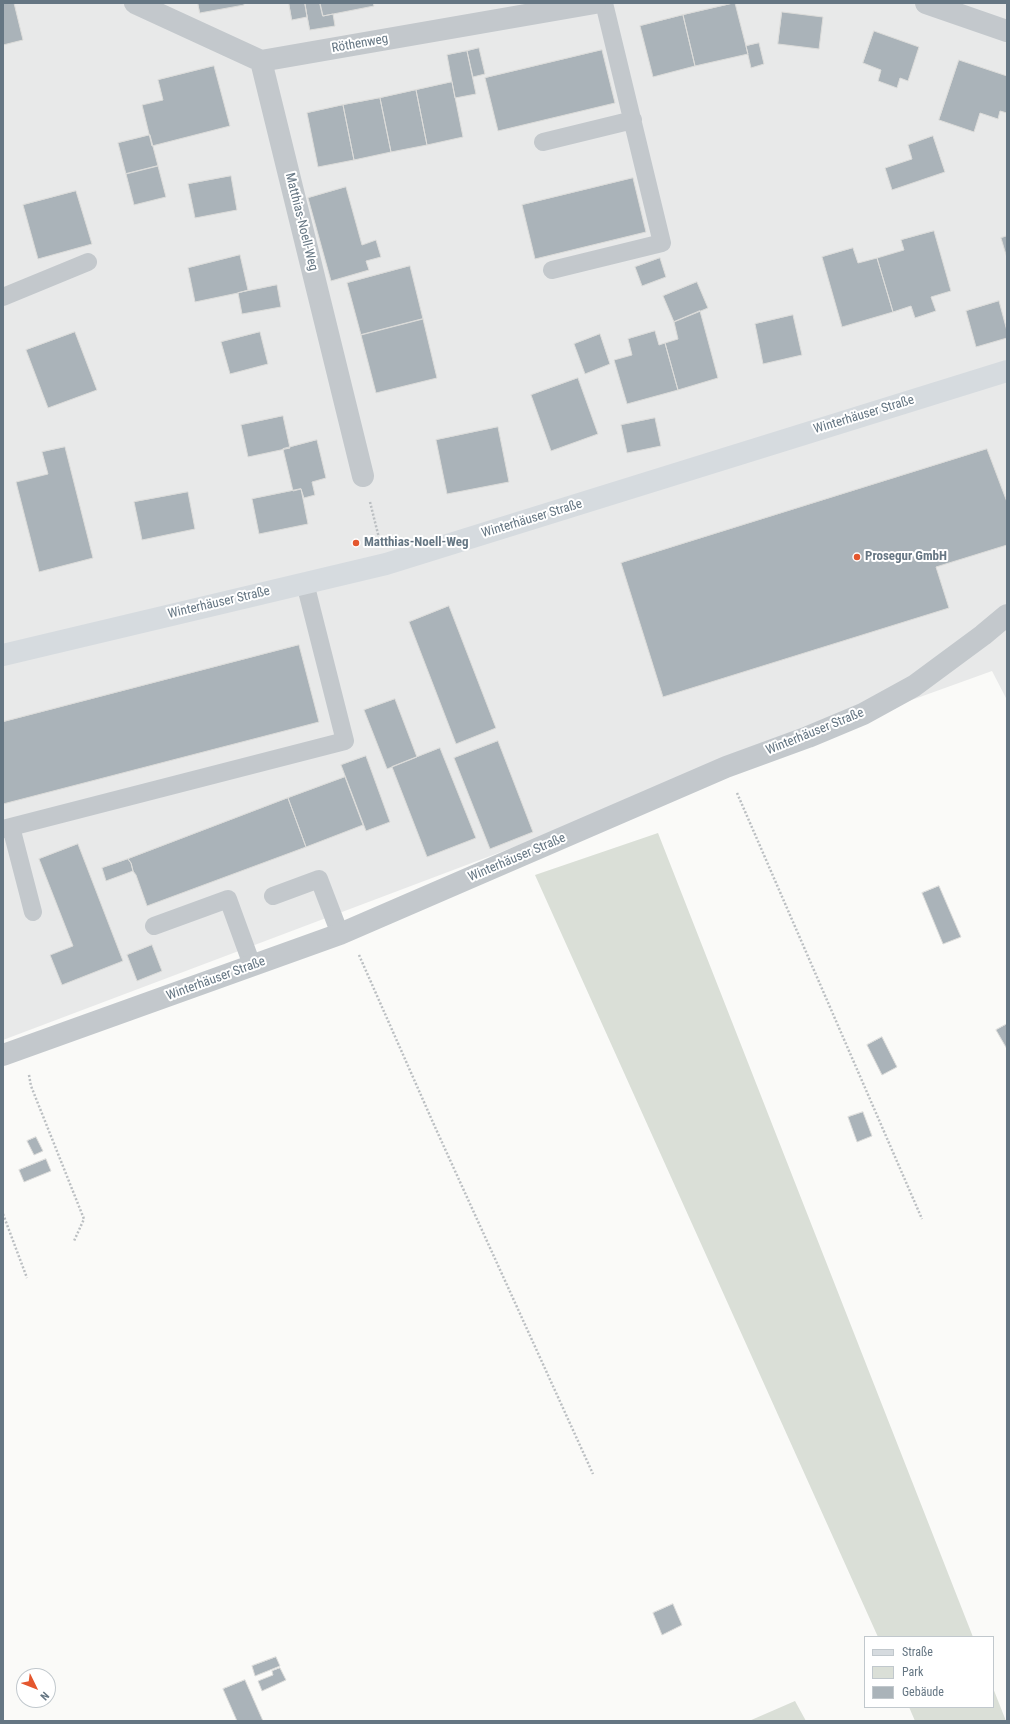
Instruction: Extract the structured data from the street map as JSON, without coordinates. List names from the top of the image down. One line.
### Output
{"streets":{"main road":["Winterhäuser Straße"],"street":["Röthenweg","Matthias-Noell-Weg"]},"crossings":[["Röthenweg","Matthias-Noell-Weg"]],"places":["Matthias-Noell-Weg","Prosegur GmbH"],"legend":["Straße","Park","Gebäude"],"north":"bottom right"}
